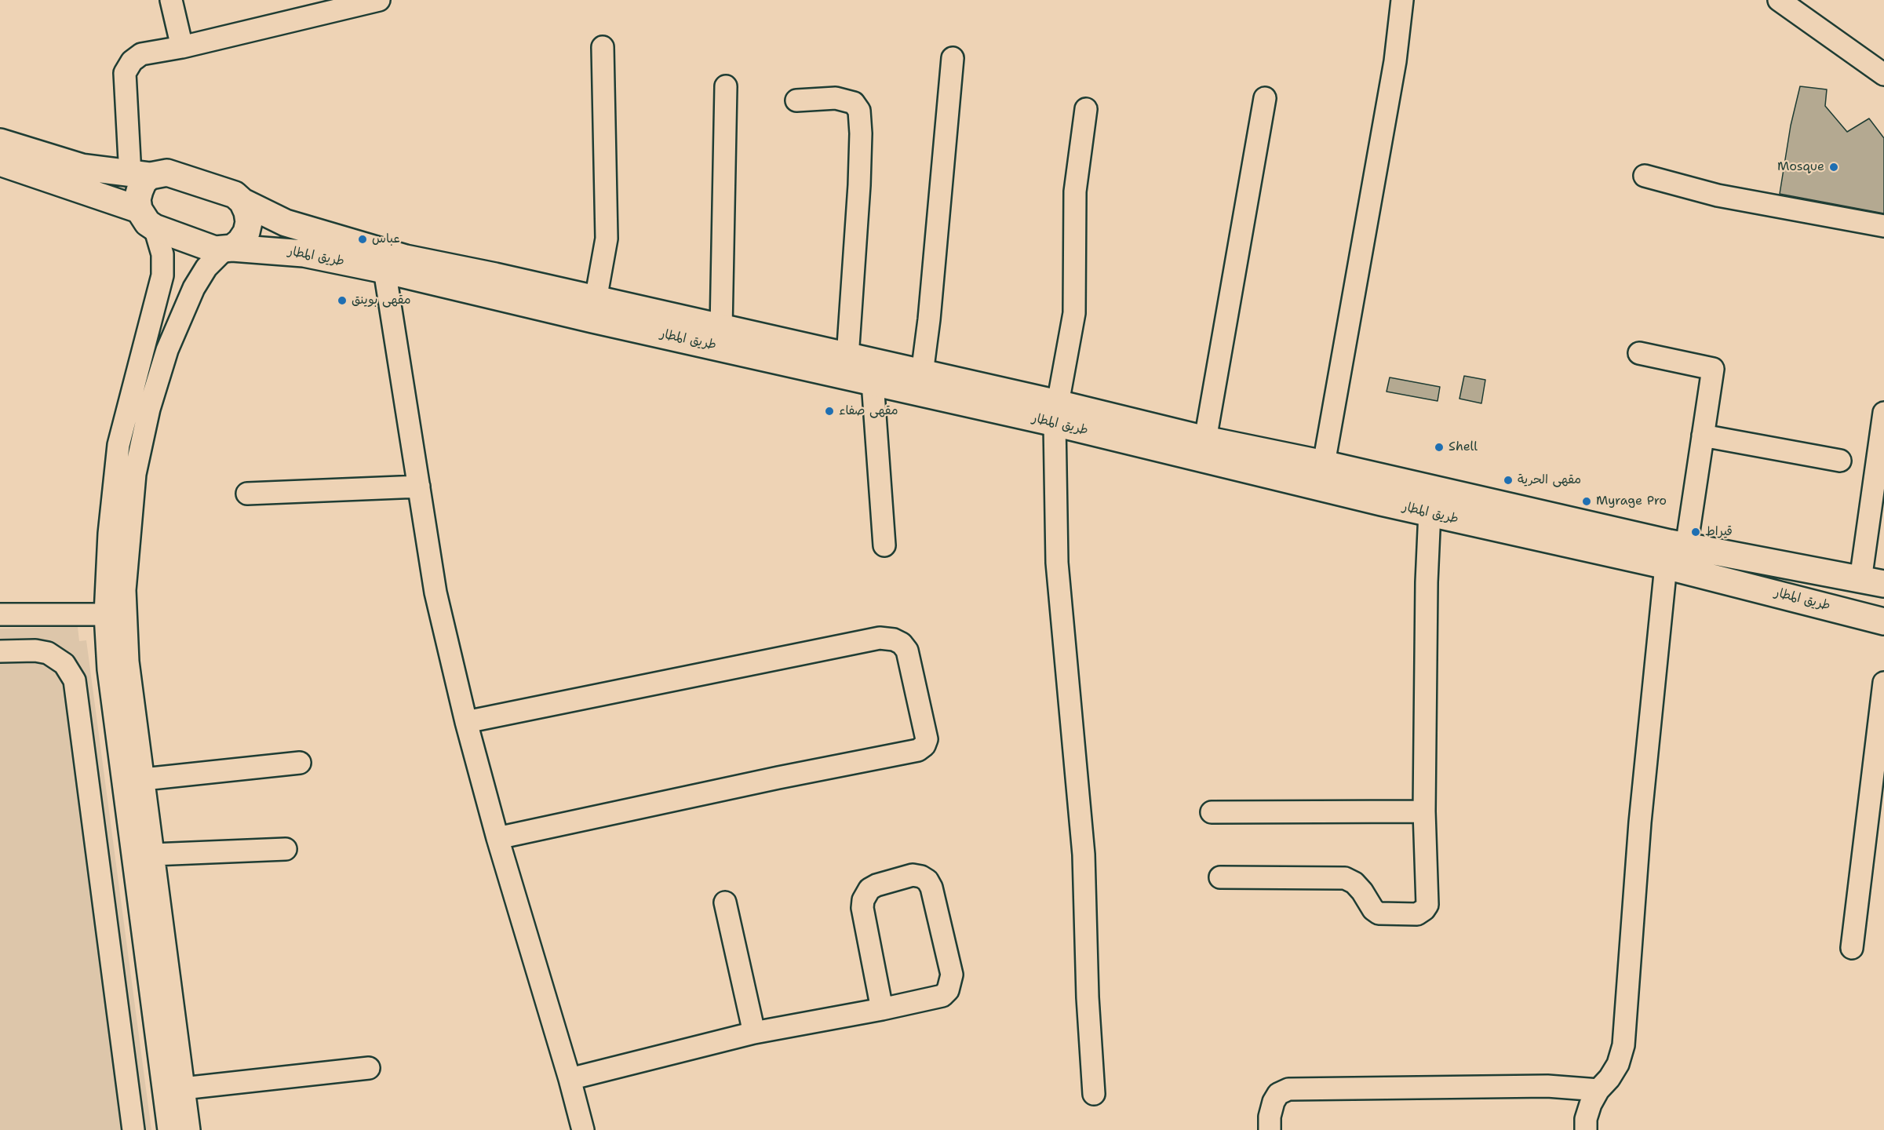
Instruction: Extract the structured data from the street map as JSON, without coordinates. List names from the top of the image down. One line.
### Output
{"streets":{"main road":["طريق المطار"]},"places":["Mosque","عباس","مقهى بوينق","مقهى صفاء","Shell","مقهى الحرية","Myrage Pro","قيراط"]}
